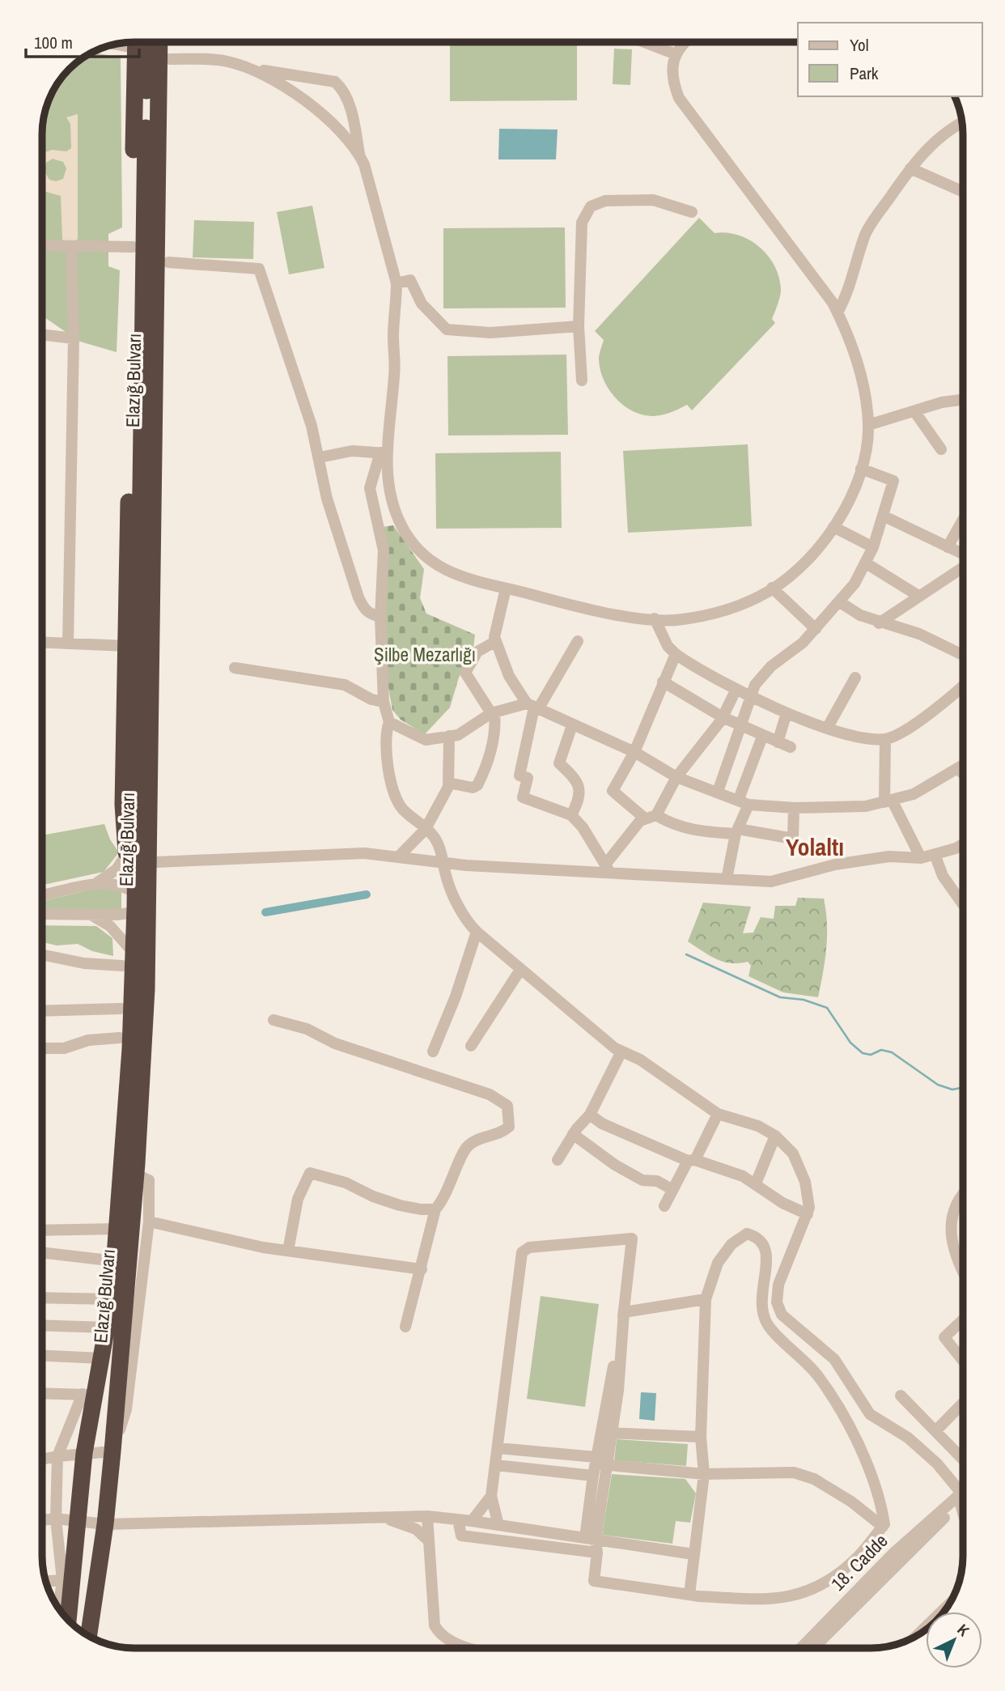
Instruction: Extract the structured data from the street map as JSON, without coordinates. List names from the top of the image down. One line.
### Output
{"streets":{"highway":["Elazığ Bulvarı"],"street":["18. Cadde"]},"districts":["Yolaltı"],"parks":["Şilbe Mezarlığı"],"legend":["Yol","Park"],"scale_bar":"100 m","north":"top right"}
